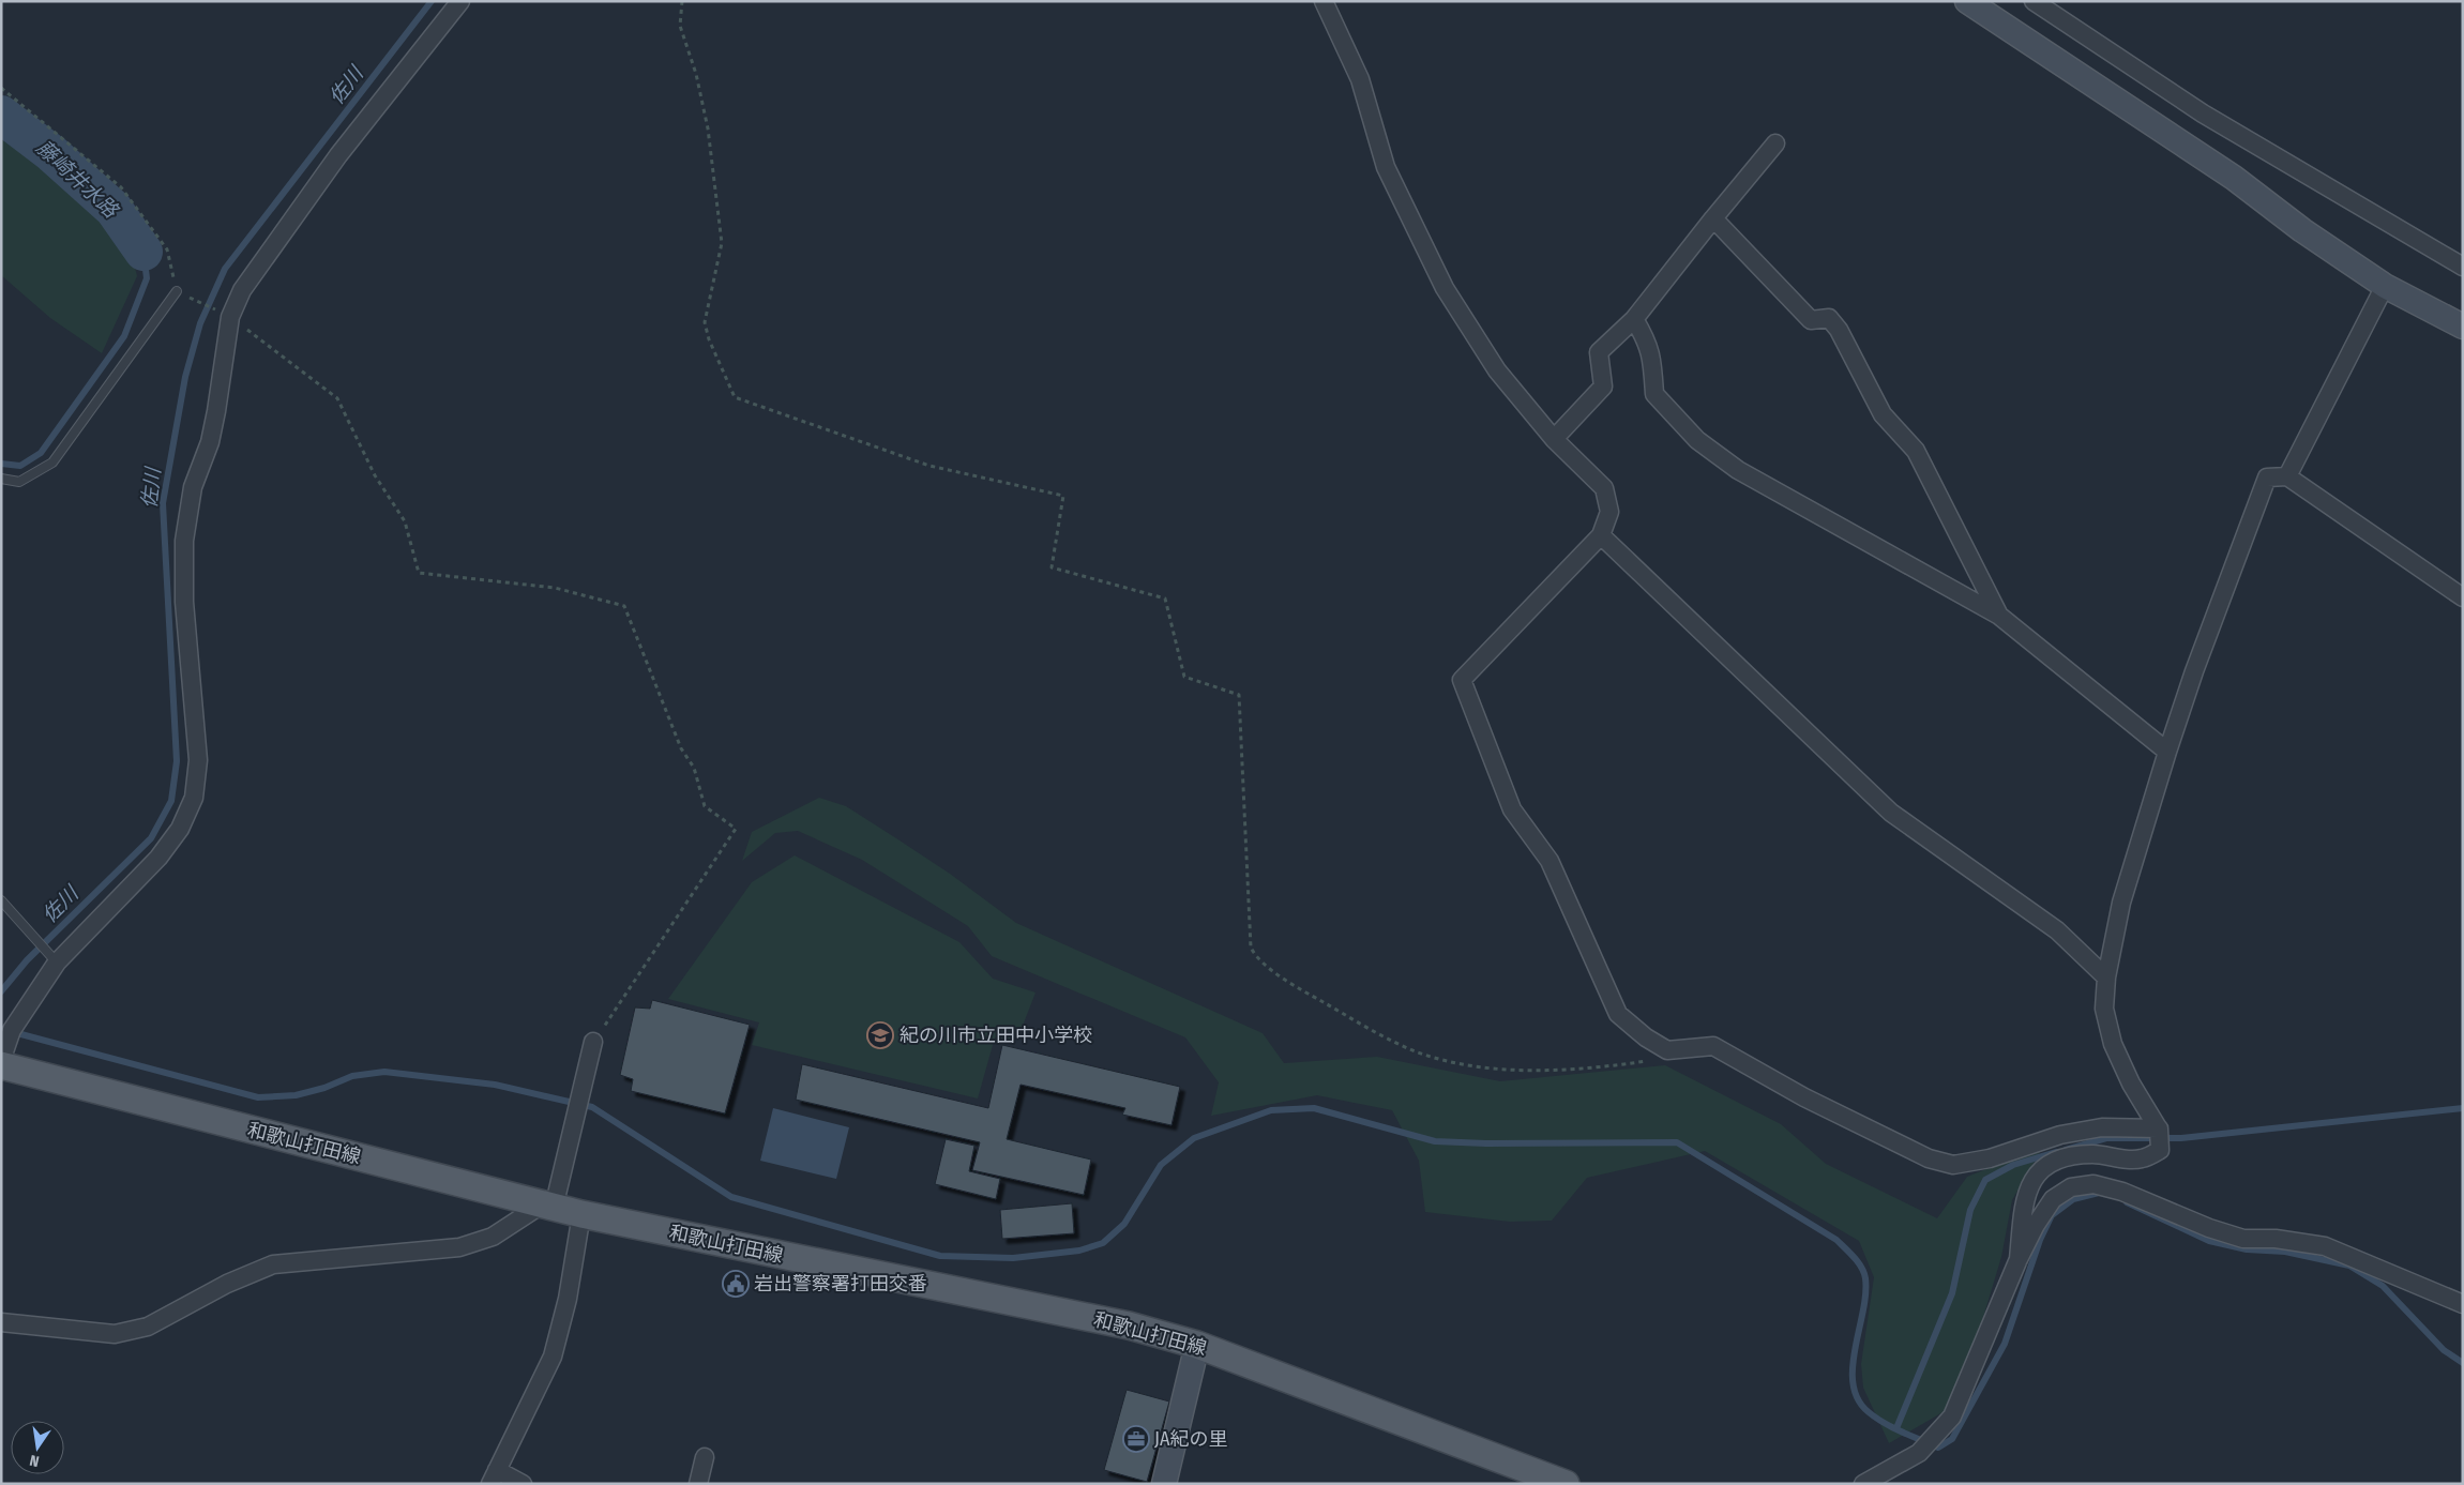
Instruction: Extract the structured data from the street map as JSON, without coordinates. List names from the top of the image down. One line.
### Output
{"streets":{"main road":["和歌山打田線"]},"water":["佐川","藤崎井水路"],"places":{"school or university":["紀の川市立田中小学校"],"public building":["岩出警察署打田交番"],"office":["JA紀の里"]},"north":"bottom"}
